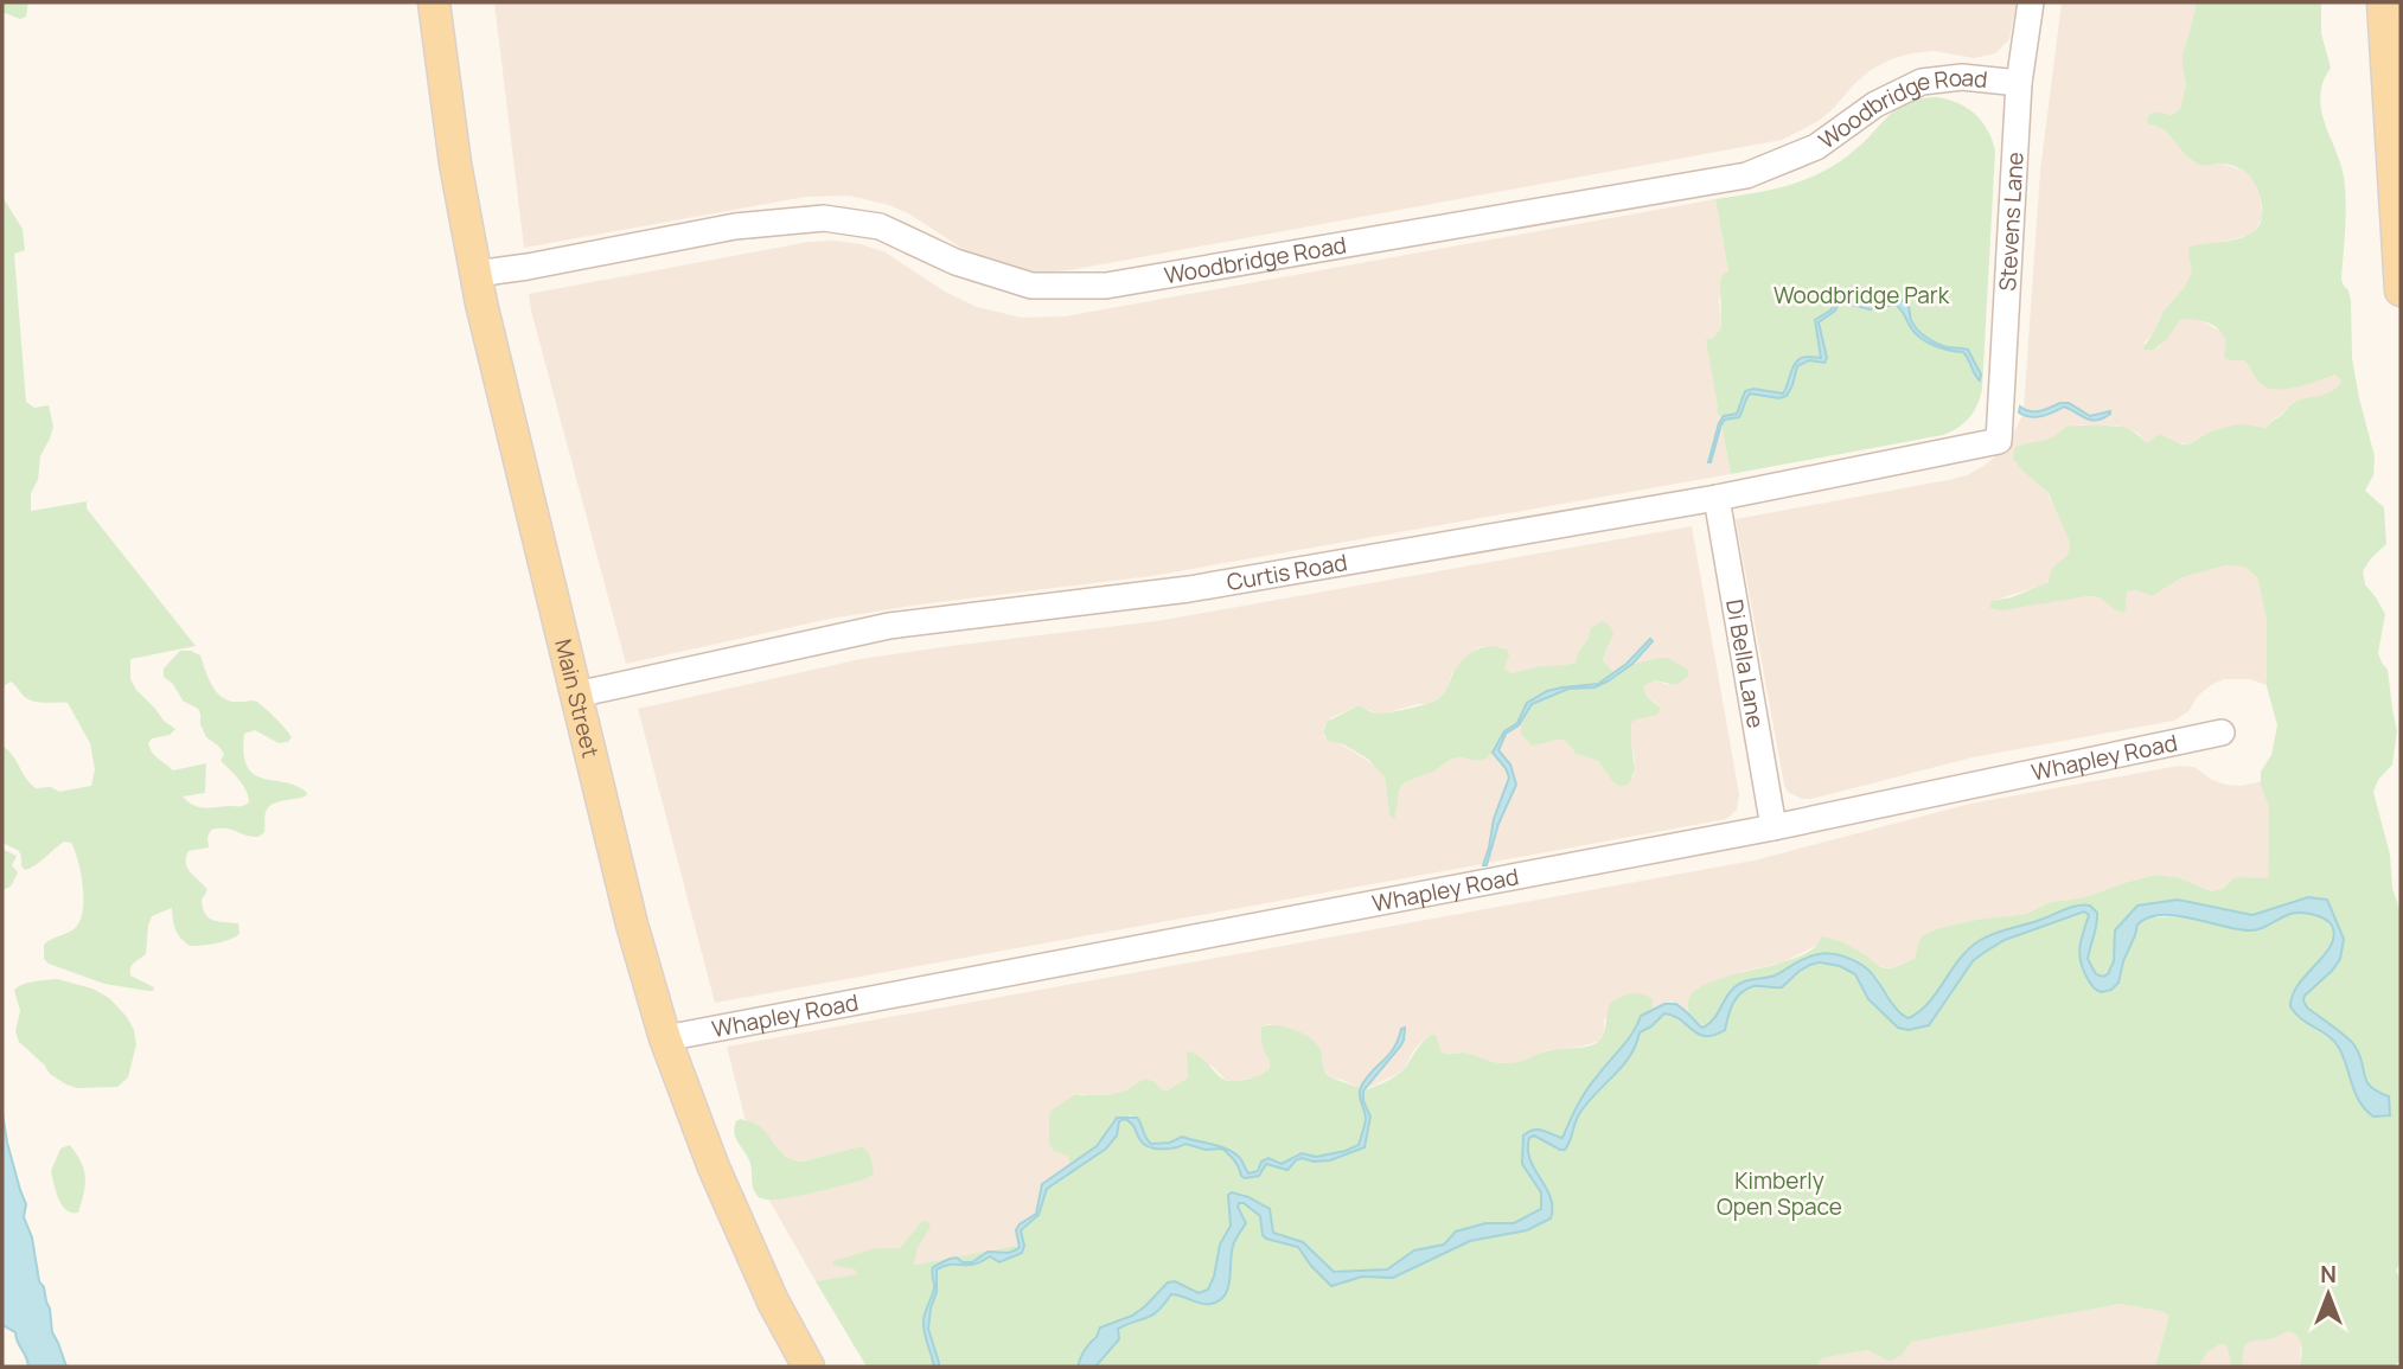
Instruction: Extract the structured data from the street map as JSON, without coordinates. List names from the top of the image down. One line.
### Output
{"streets":{"main road":["Main Street"],"street":["Woodbridge Road","Stevens Lane","Curtis Road","Di Bella Lane","Whapley Road"]},"crossings":[["Woodbridge Road","Stevens Lane"],["Woodbridge Road","Main Street"],["Stevens Lane","Curtis Road"],["Curtis Road","Di Bella Lane"],["Curtis Road","Main Street"],["Di Bella Lane","Whapley Road"],["Main Street","Whapley Road"]],"parks":["Woodbridge Park","Kimberly Open Space"],"north":"top"}
